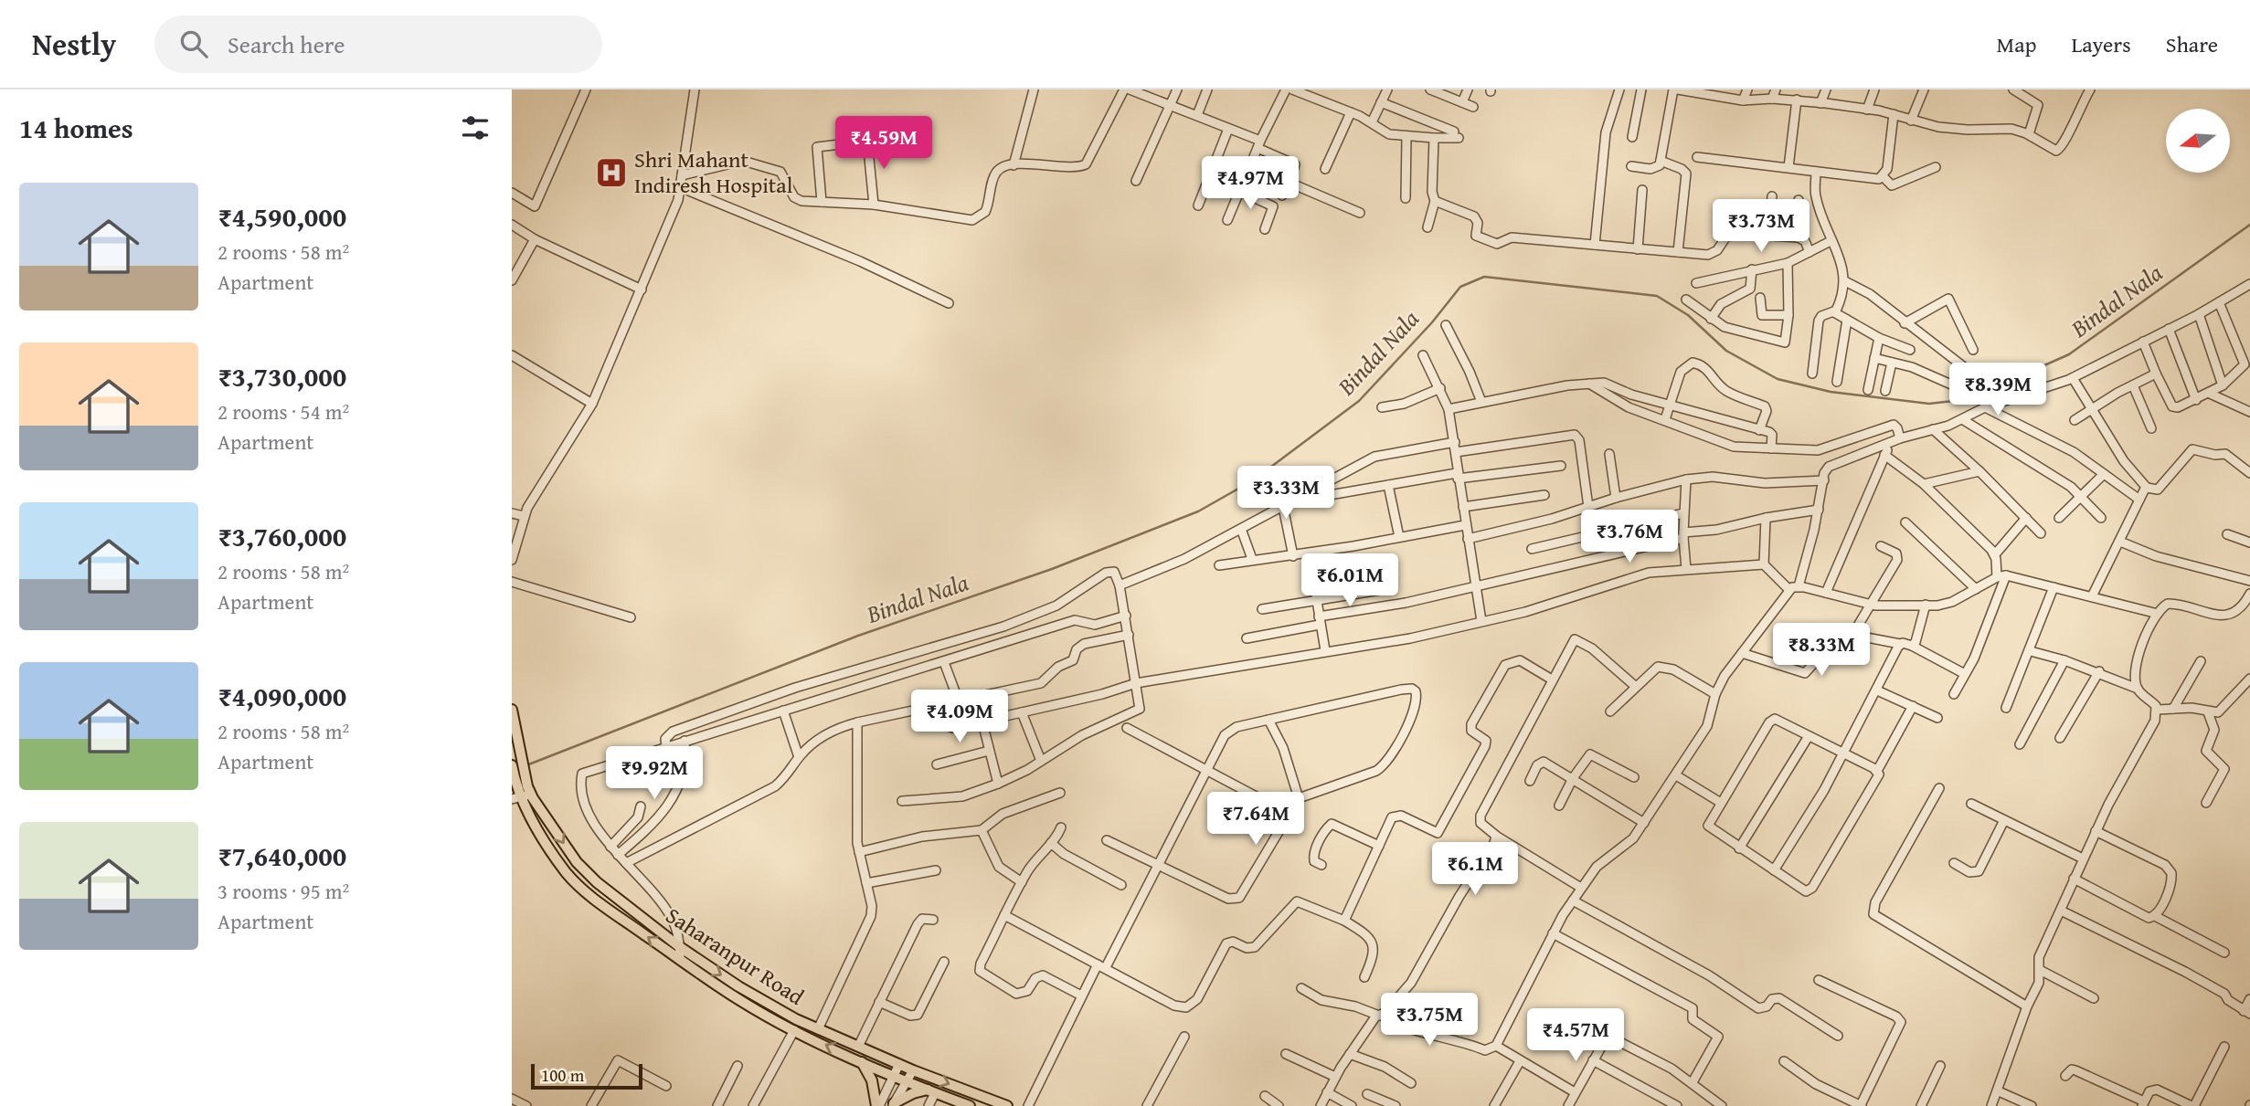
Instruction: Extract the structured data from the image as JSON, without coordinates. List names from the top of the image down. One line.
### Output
{"streets":{"main road":["Saharanpur Road"]},"water":["Bindal Nala"],"places":{"hospital":["Shri Mahant Indiresh Hospital"]},"scale_bar":"100 m","north":"left","page":{"header":"Nestly","search":"Search here","nav":["Map","Layers","Share"],"heading":"14 homes","price":["₹4.59M","₹4.97M","₹3.73M","₹8.39M","₹3.33M","₹3.76M","₹6.01M","₹8.33M","₹4.09M","₹9.92M","₹7.64M","₹6.1M","₹3.75M","₹4.57M"],"list":[{"name":"₹4,590,000","note":"2 rooms · 58 m² · Apartment"},{"name":"₹3,730,000","note":"2 rooms · 54 m² · Apartment"},{"name":"₹3,760,000","note":"2 rooms · 58 m² · Apartment"},{"name":"₹4,090,000","note":"2 rooms · 58 m² · Apartment"},{"name":"₹7,640,000","note":"3 rooms · 95 m² · Apartment"}],"scale":"100 m"}}
